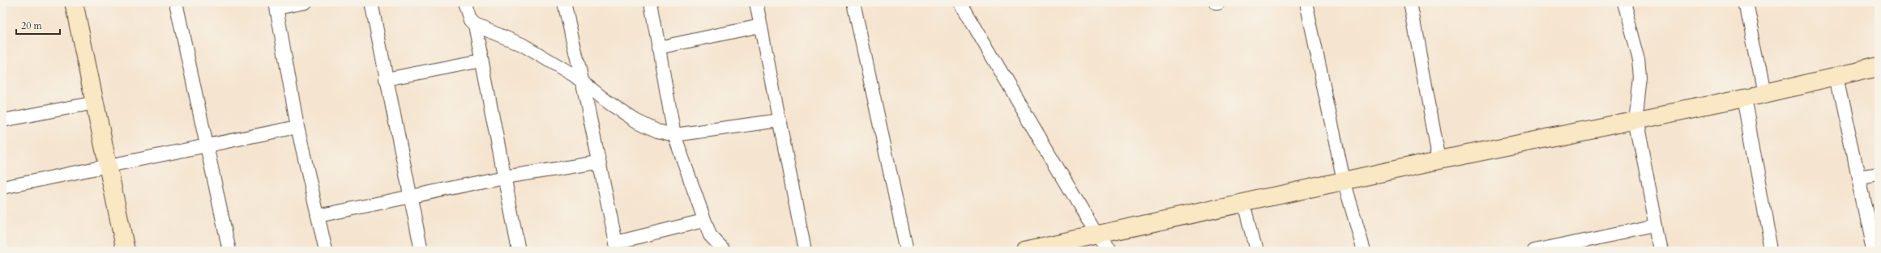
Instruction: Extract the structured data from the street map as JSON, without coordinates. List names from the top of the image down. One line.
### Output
{"scale_bar":"20 m"}
